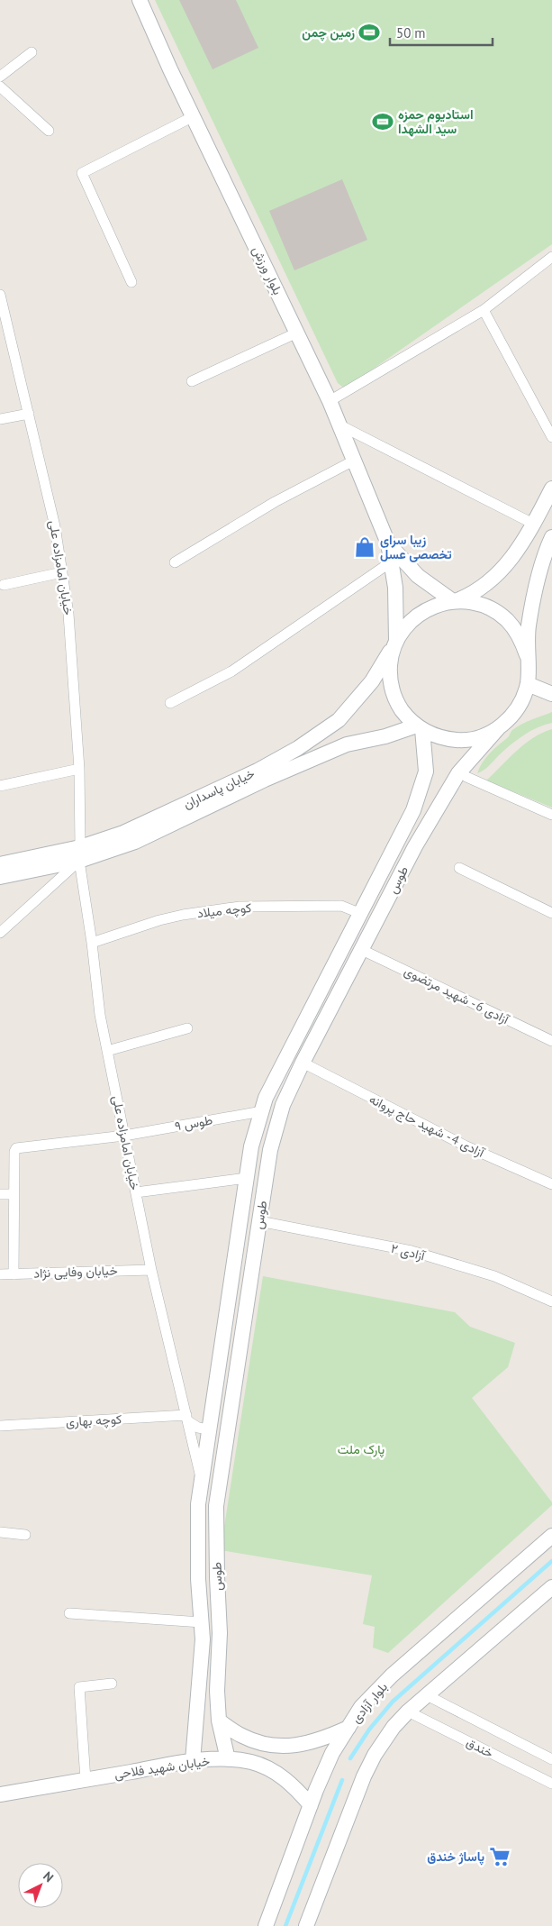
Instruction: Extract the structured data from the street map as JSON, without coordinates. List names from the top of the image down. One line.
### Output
{"streets":{"street":["بلوار ورزش","خیابان امامزاده علی","خیابان پاسداران","طوس","کوچه میلاد","آزادی 6 - شهید مرتضوی","طوس ۹","آزادی 4 - شهید حاج پروانه","آزادی ۲","خیابان وفایی نژاد","کوچه بهاری","بلوار آزادی","خندق","خیابان شهید فلاحی"]},"crossings":[["خیابان امامزاده علی","خیابان پاسداران"],["خیابان امامزاده علی","طوس"],["خیابان امامزاده علی","کوچه میلاد"],["خیابان امامزاده علی","طوس ۹"],["خیابان امامزاده علی","خیابان وفایی نژاد"],["خیابان امامزاده علی","کوچه بهاری"],["خیابان پاسداران","طوس"],["طوس","کوچه میلاد"],["طوس","آزادی 6 - شهید مرتضوی"],["طوس","طوس ۹"],["طوس","آزادی 4 - شهید حاج پروانه"],["طوس","آزادی ۲"],["طوس","خیابان شهید فلاحی"],["بلوار آزادی","خیابان شهید فلاحی"]],"parks":["پارک ملت"],"places":{"sports":["زمین چمن","استادیوم حمزه سید الشهدا"],"shop":["زیبا سرای تخصصی عسل"],"supermarket":["پاساژ خندق"]},"scale_bar":"50 m","north":"top right"}
